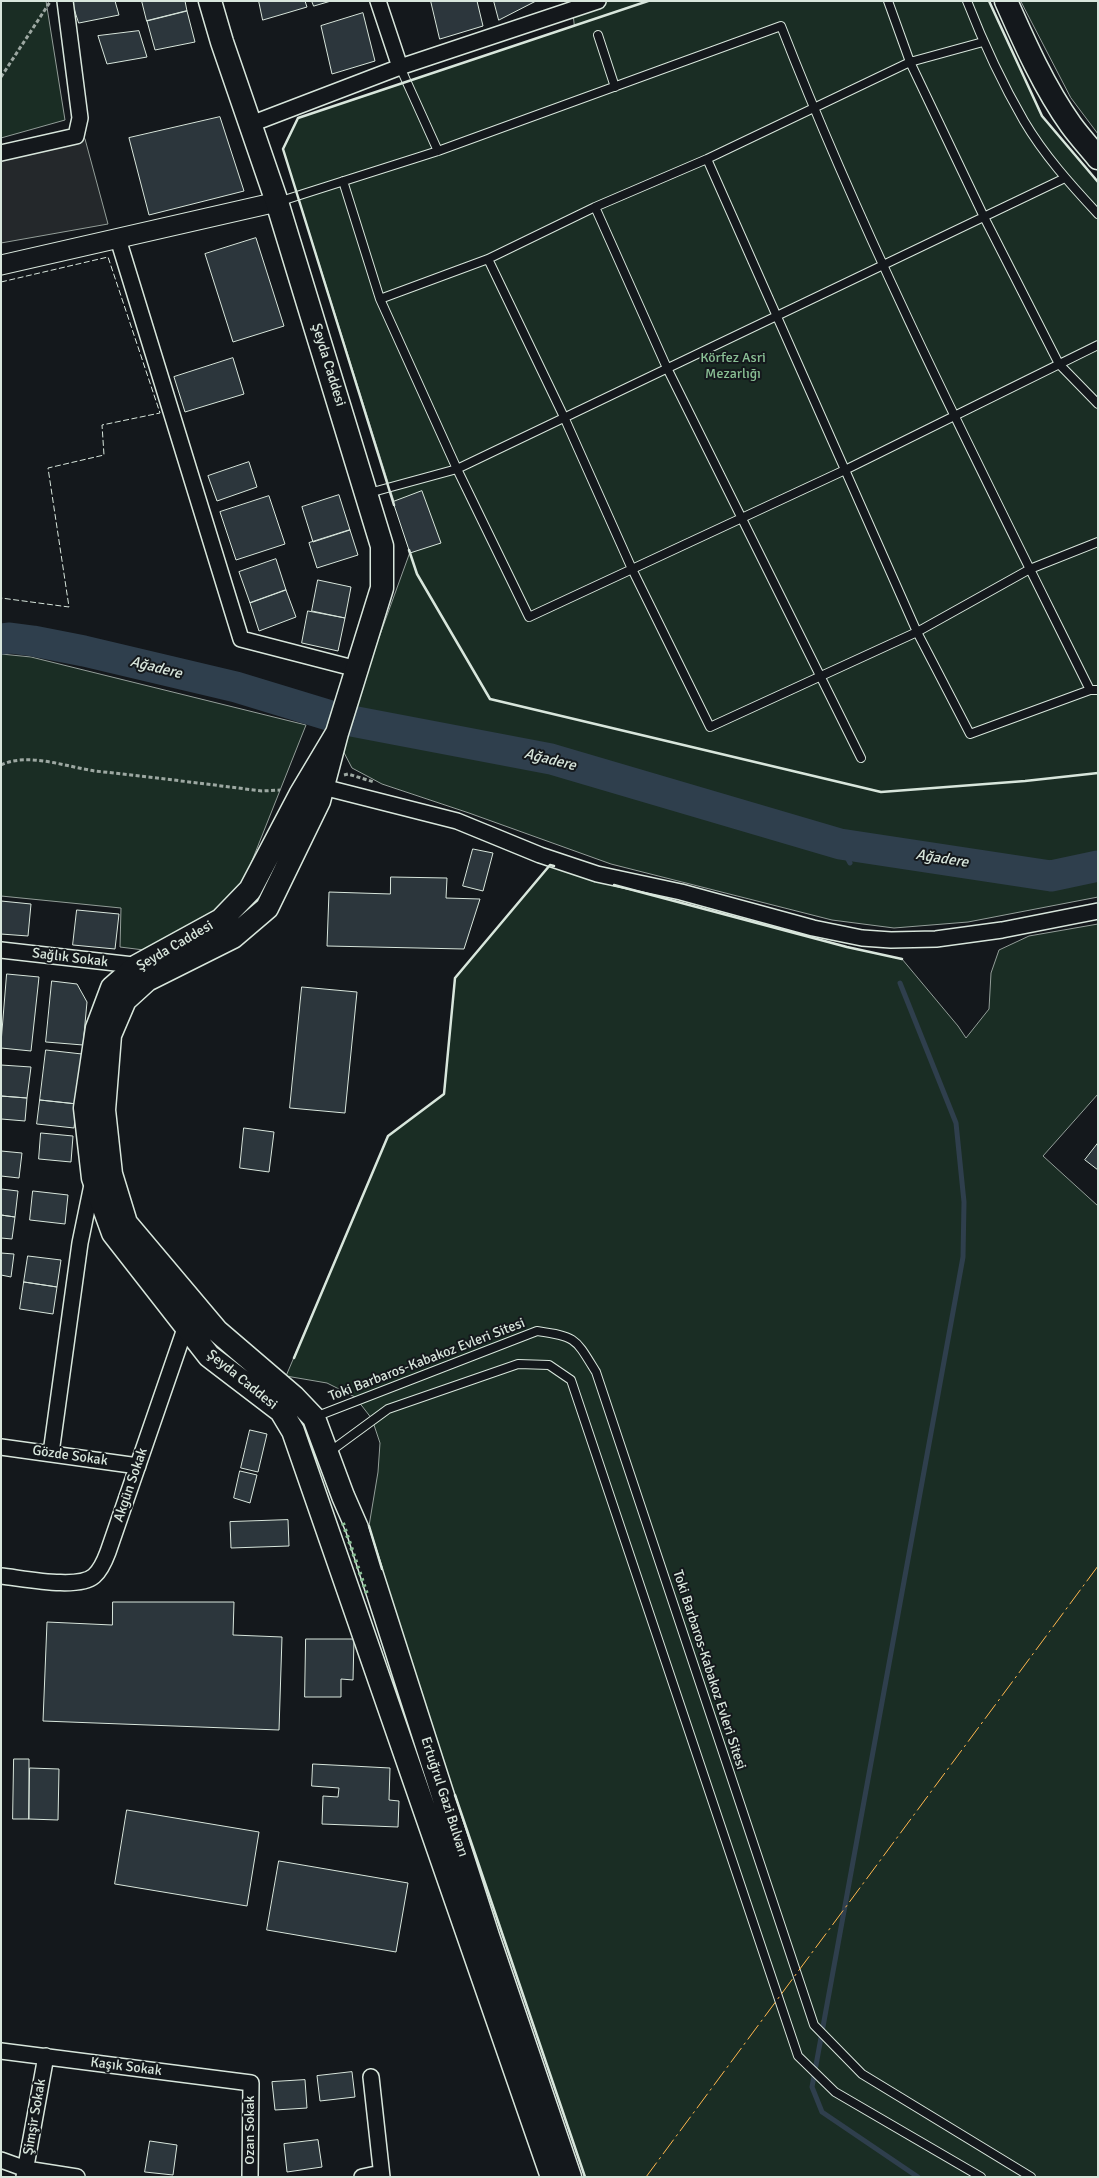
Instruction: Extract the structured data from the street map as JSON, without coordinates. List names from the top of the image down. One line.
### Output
{"streets":{"main road":["Şeyda Caddesi","Ertuğrul Gazi Bulvarı"],"street":["Sağlık Sokak","Gözde Sokak","Akgün Sokak","Kaşık Sokak","Şimşir Sokak","Ozan Sokak"],"lane":["Toki Barbaros-Kabakoz Evleri Sitesi"]},"crossings":[["Şeyda Caddesi","Sağlık Sokak"],["Şeyda Caddesi","Toki Barbaros-Kabakoz Evleri Sitesi"],["Şeyda Caddesi","Akgün Sokak"],["Şeyda Caddesi","Ertuğrul Gazi Bulvarı"],["Toki Barbaros-Kabakoz Evleri Sitesi","Ertuğrul Gazi Bulvarı"],["Gözde Sokak","Akgün Sokak"],["Kaşık Sokak","Şimşir Sokak"],["Kaşık Sokak","Ozan Sokak"]],"water":["Ağadere"],"parks":["Körfez Asri Mezarlığı"]}
